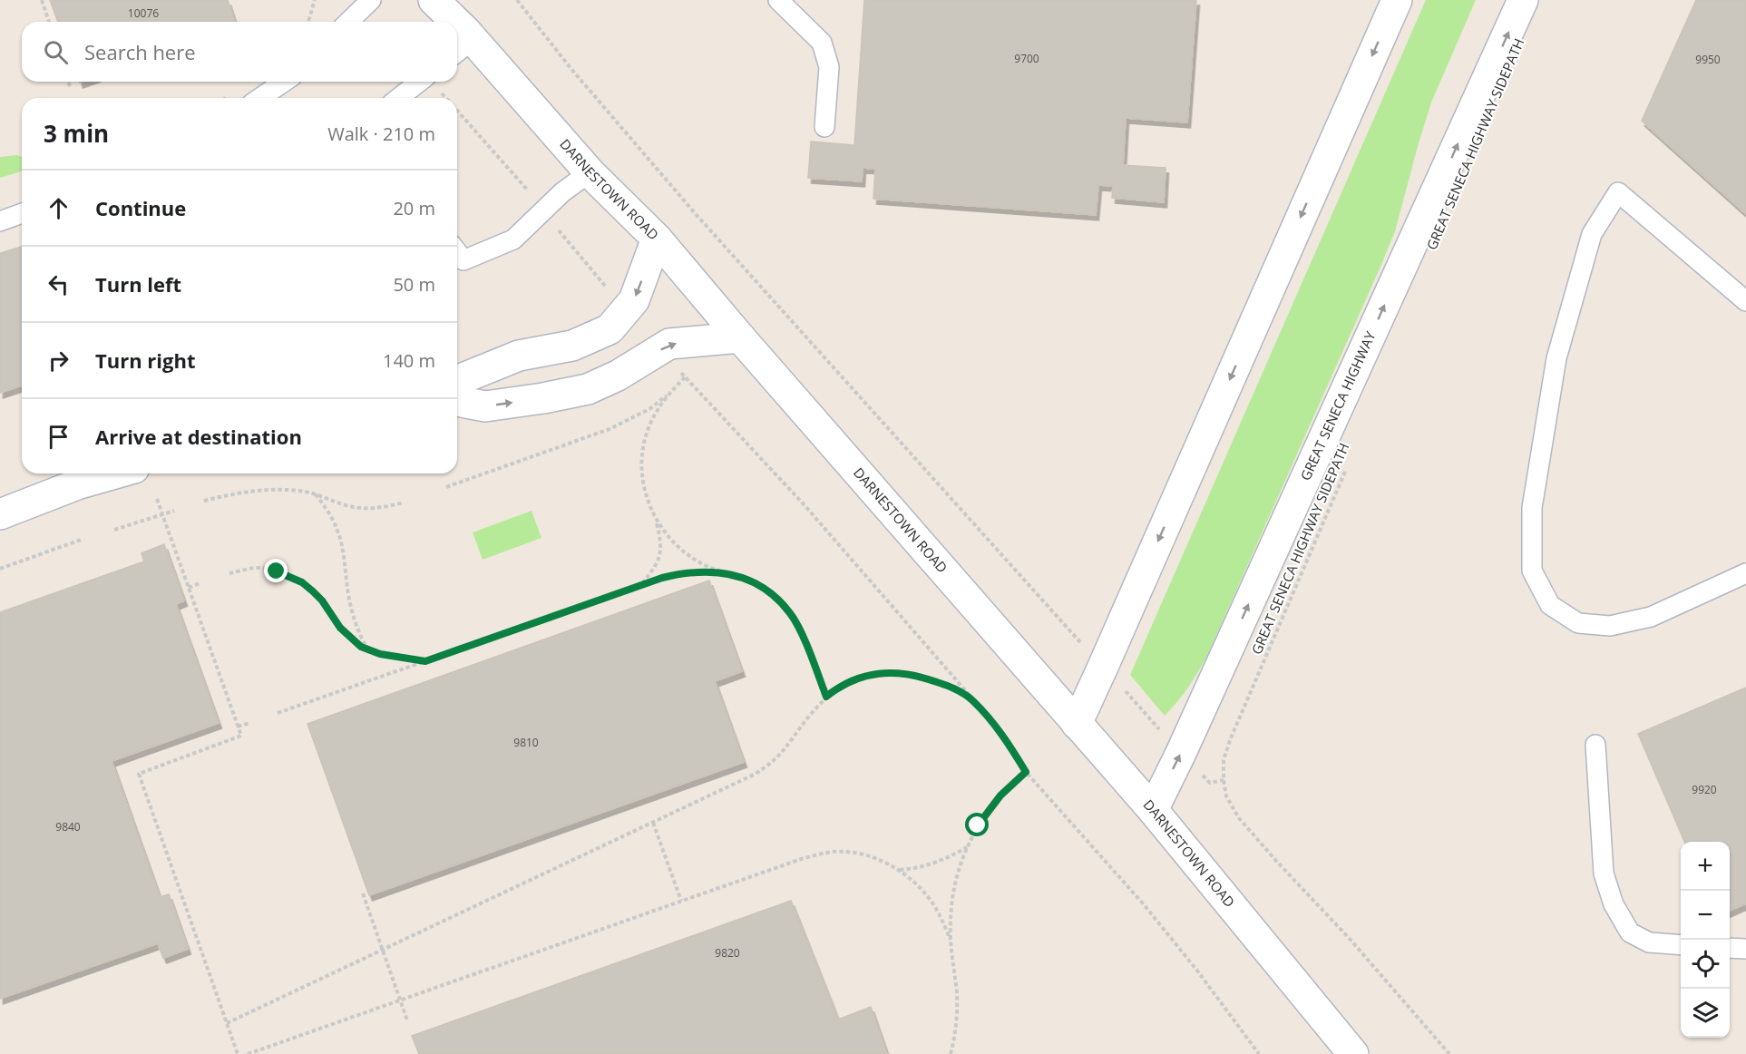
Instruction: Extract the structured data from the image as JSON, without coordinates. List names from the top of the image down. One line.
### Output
{"streets":{"main road":["DARNESTOWN ROAD","GREAT SENECA HIGHWAY"],"path":["GREAT SENECA HIGHWAY SIDEPATH"]},"crossings":[["DARNESTOWN ROAD","GREAT SENECA HIGHWAY"]],"house_numbers":["10076","9700","9950","9810","9920","9840","9820"],"page":{"search":"Search here","heading":["3 min","Walk · 210 m"],"list":[["Continue","20 m"],["Turn left","50 m"],["Turn right","140 m"],"Arrive at destination"],"map_buttons":["+","−"]}}
